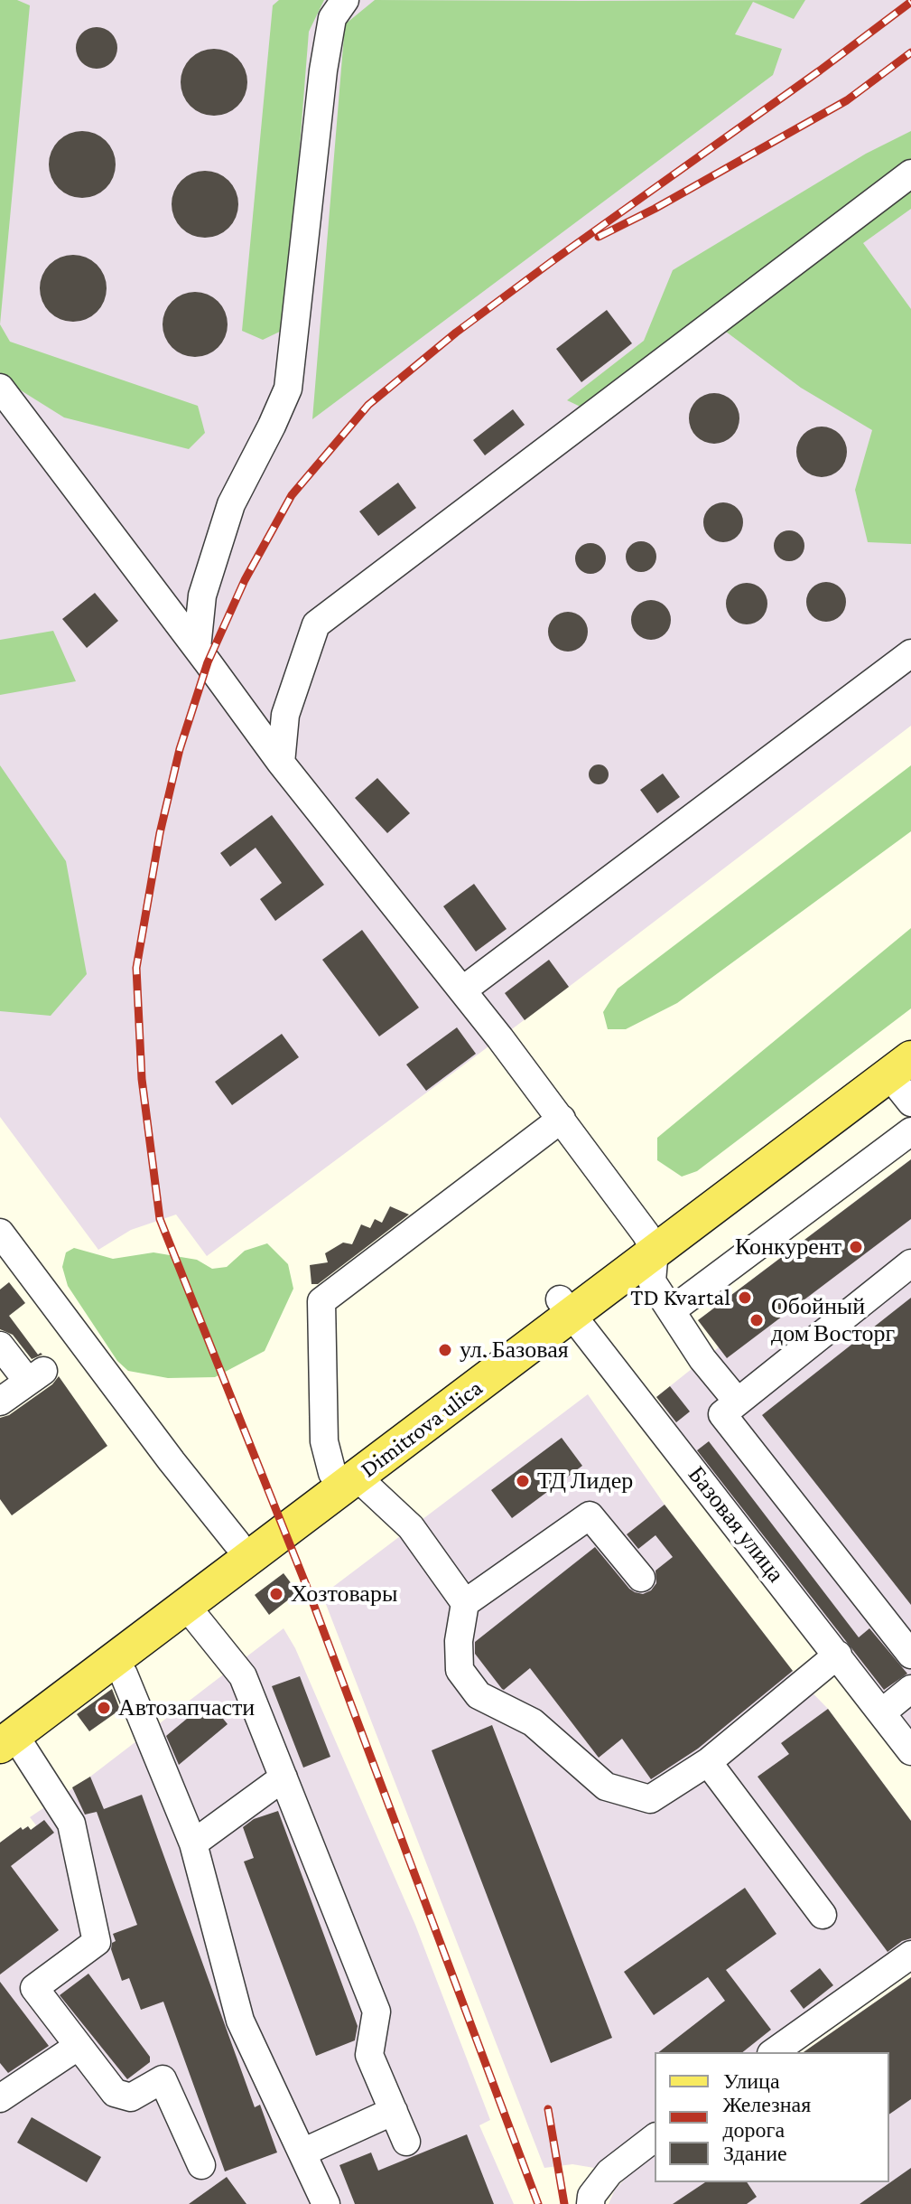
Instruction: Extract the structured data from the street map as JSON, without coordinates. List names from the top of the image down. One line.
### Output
{"streets":{"main road":["Dimitrova ulica"],"street":["Базовая улица"]},"crossings":[["Dimitrova ulica","Базовая улица"]],"places":["Конкурент","TD Kvartal","Обойный дом Восторг","ул. Базовая","ТД Лидер","Хозтовары","Автозапчасти"],"legend":["Улица","Железная дорога","Здание"]}
